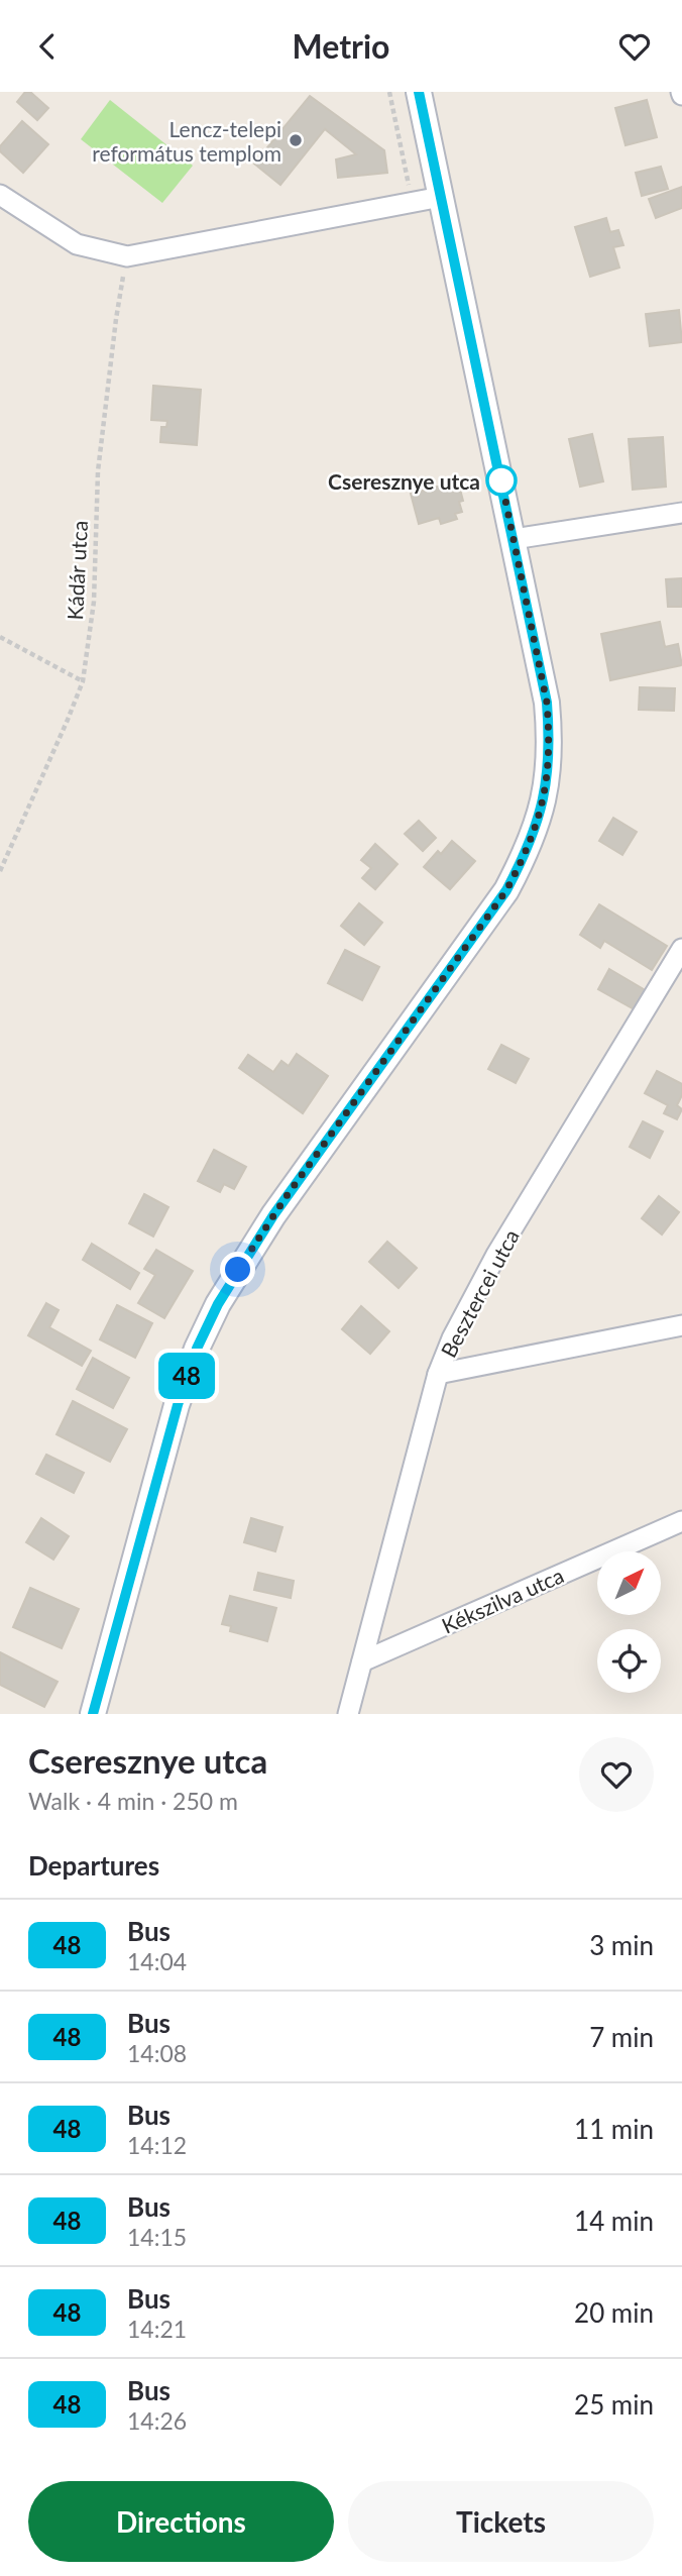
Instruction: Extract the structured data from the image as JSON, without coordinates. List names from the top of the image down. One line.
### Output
{"streets":{"street":["Besztercei utca","Kékszilva utca"],"path":["Kádár utca"]},"crossings":[["Besztercei utca","Kékszilva utca"]],"places":["Lencz-telepi református templom","Cseresznye utca"],"lines":["bus line 48"],"north":"top right","page":{"header":"Metrio","on_map":"48","heading":[["Cseresznye utca","Walk · 4 min · 250 m"],"Departures"],"list":[{"mark":"48","name":"Bus","note":"14:04","value":"3 min"},{"mark":"48","name":"Bus","note":"14:08","value":"7 min"},{"mark":"48","name":"Bus","note":"14:12","value":"11 min"},{"mark":"48","name":"Bus","note":"14:15","value":"14 min"},{"mark":"48","name":"Bus","note":"14:21","value":"20 min"},{"mark":"48","name":"Bus","note":"14:26","value":"25 min"}],"buttons":["Directions","Tickets"]}}
